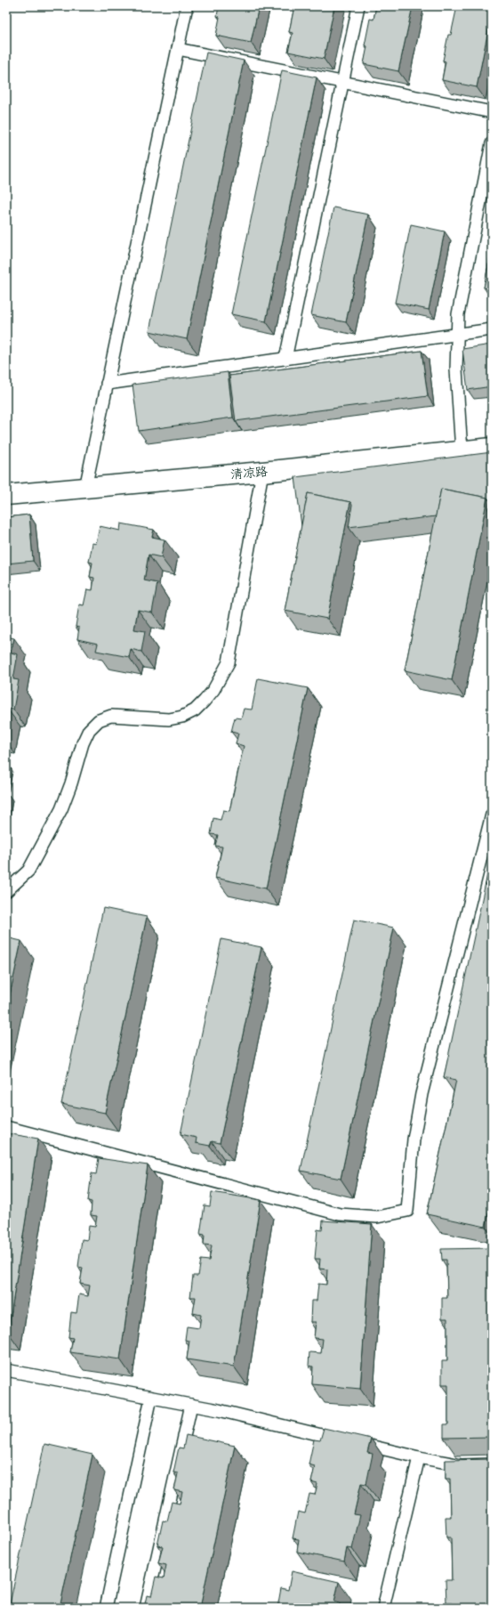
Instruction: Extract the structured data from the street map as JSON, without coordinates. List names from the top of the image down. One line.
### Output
{"streets":{"street":["清凉路"]}}
